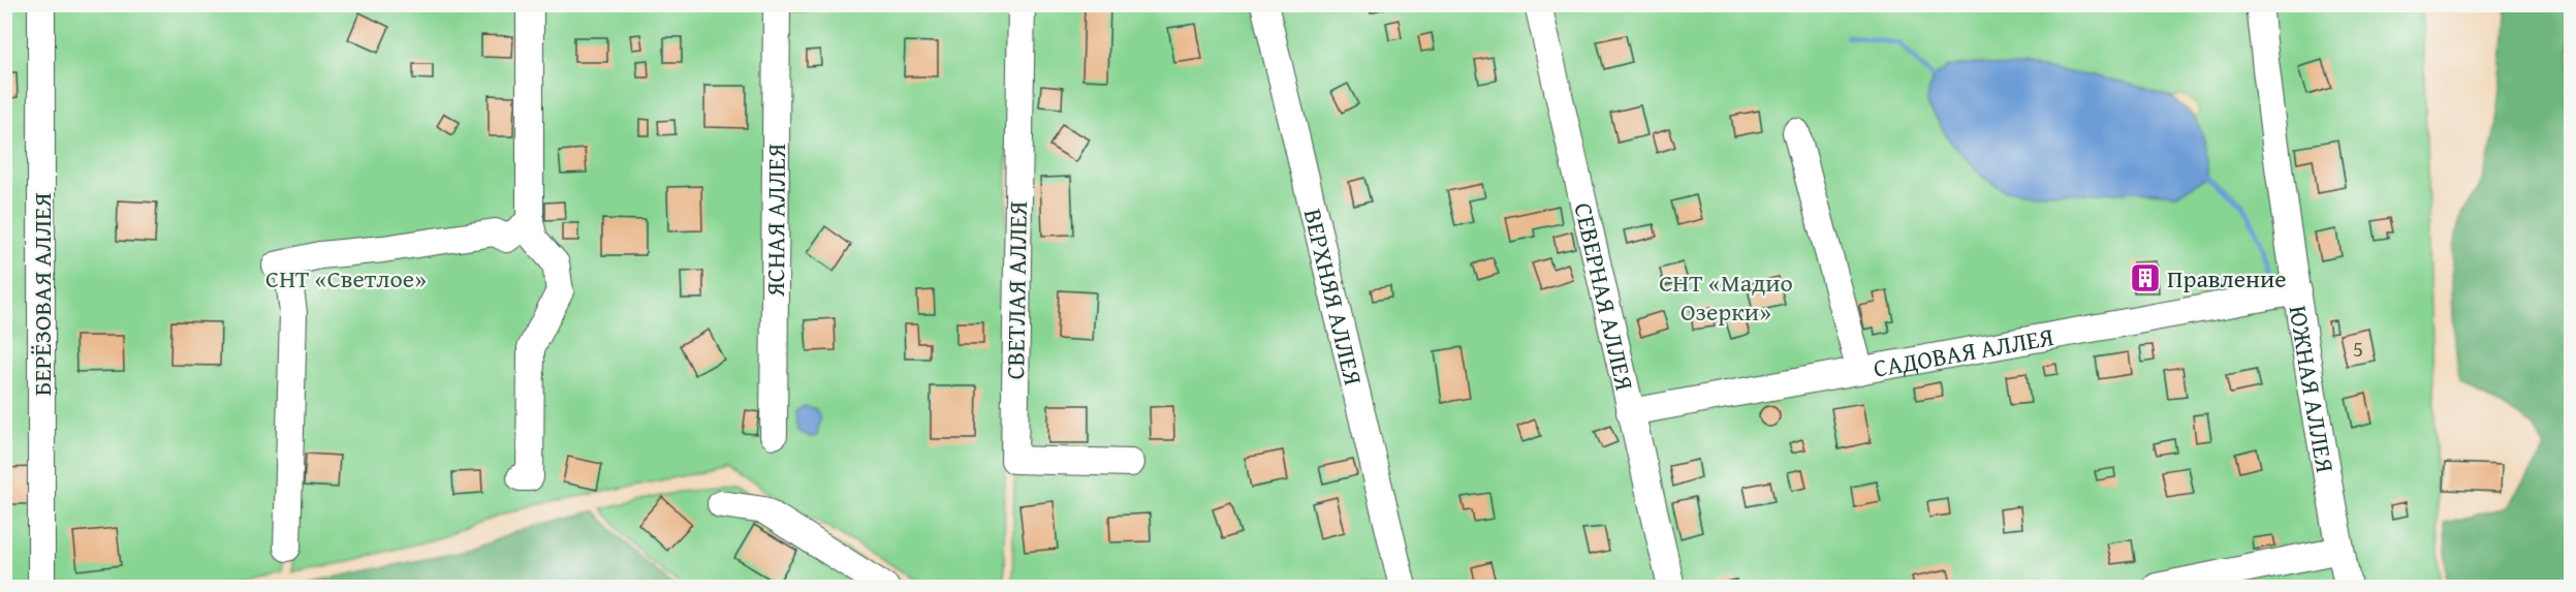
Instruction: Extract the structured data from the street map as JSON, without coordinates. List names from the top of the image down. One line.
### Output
{"streets":{"street":["ЯСНАЯ АЛЛЕЯ","СВЕТЛАЯ АЛЛЕЯ","БЕРЁЗОВАЯ АЛЛЕЯ","ВЕРХНЯЯ АЛЛЕЯ","СЕВЕРНАЯ АЛЛЕЯ","САДОВАЯ АЛЛЕЯ","ЮЖНАЯ АЛЛЕЯ"]},"crossings":[["СЕВЕРНАЯ АЛЛЕЯ","САДОВАЯ АЛЛЕЯ"],["САДОВАЯ АЛЛЕЯ","ЮЖНАЯ АЛЛЕЯ"]],"parks":["СНТ «Светлое»","СНТ «Мадио Озерки»"],"places":{"building":["Правление"]},"house_numbers":["5"]}
